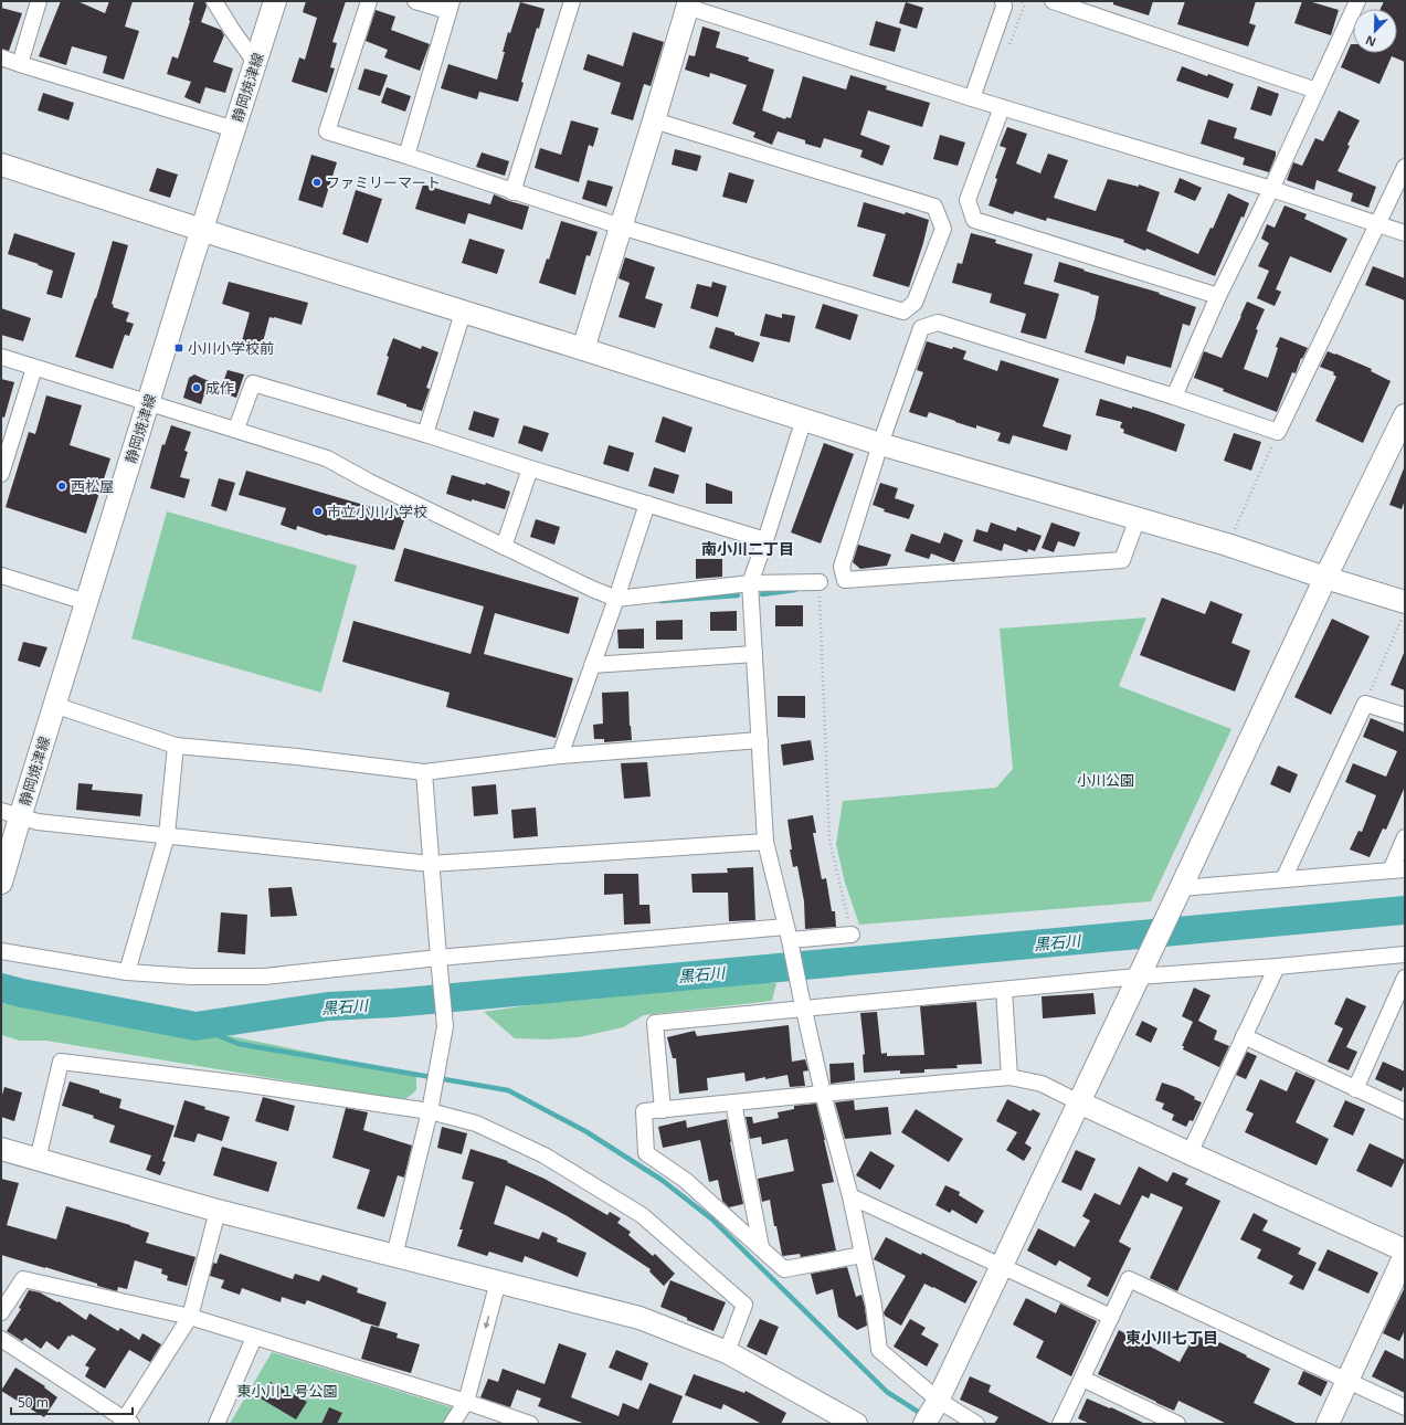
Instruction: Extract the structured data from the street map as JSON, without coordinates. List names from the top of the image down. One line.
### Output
{"streets":{"street":["静岡焼津線"]},"districts":["南小川二丁目","東小川七丁目"],"water":["黒石川"],"parks":["小川公園","東小川１号公園"],"places":{"other":["ファミリーマート","成作","西松屋","市立小川小学校"],"transit":["小川小学校前"]},"scale_bar":"50 m","north":"bottom left"}
